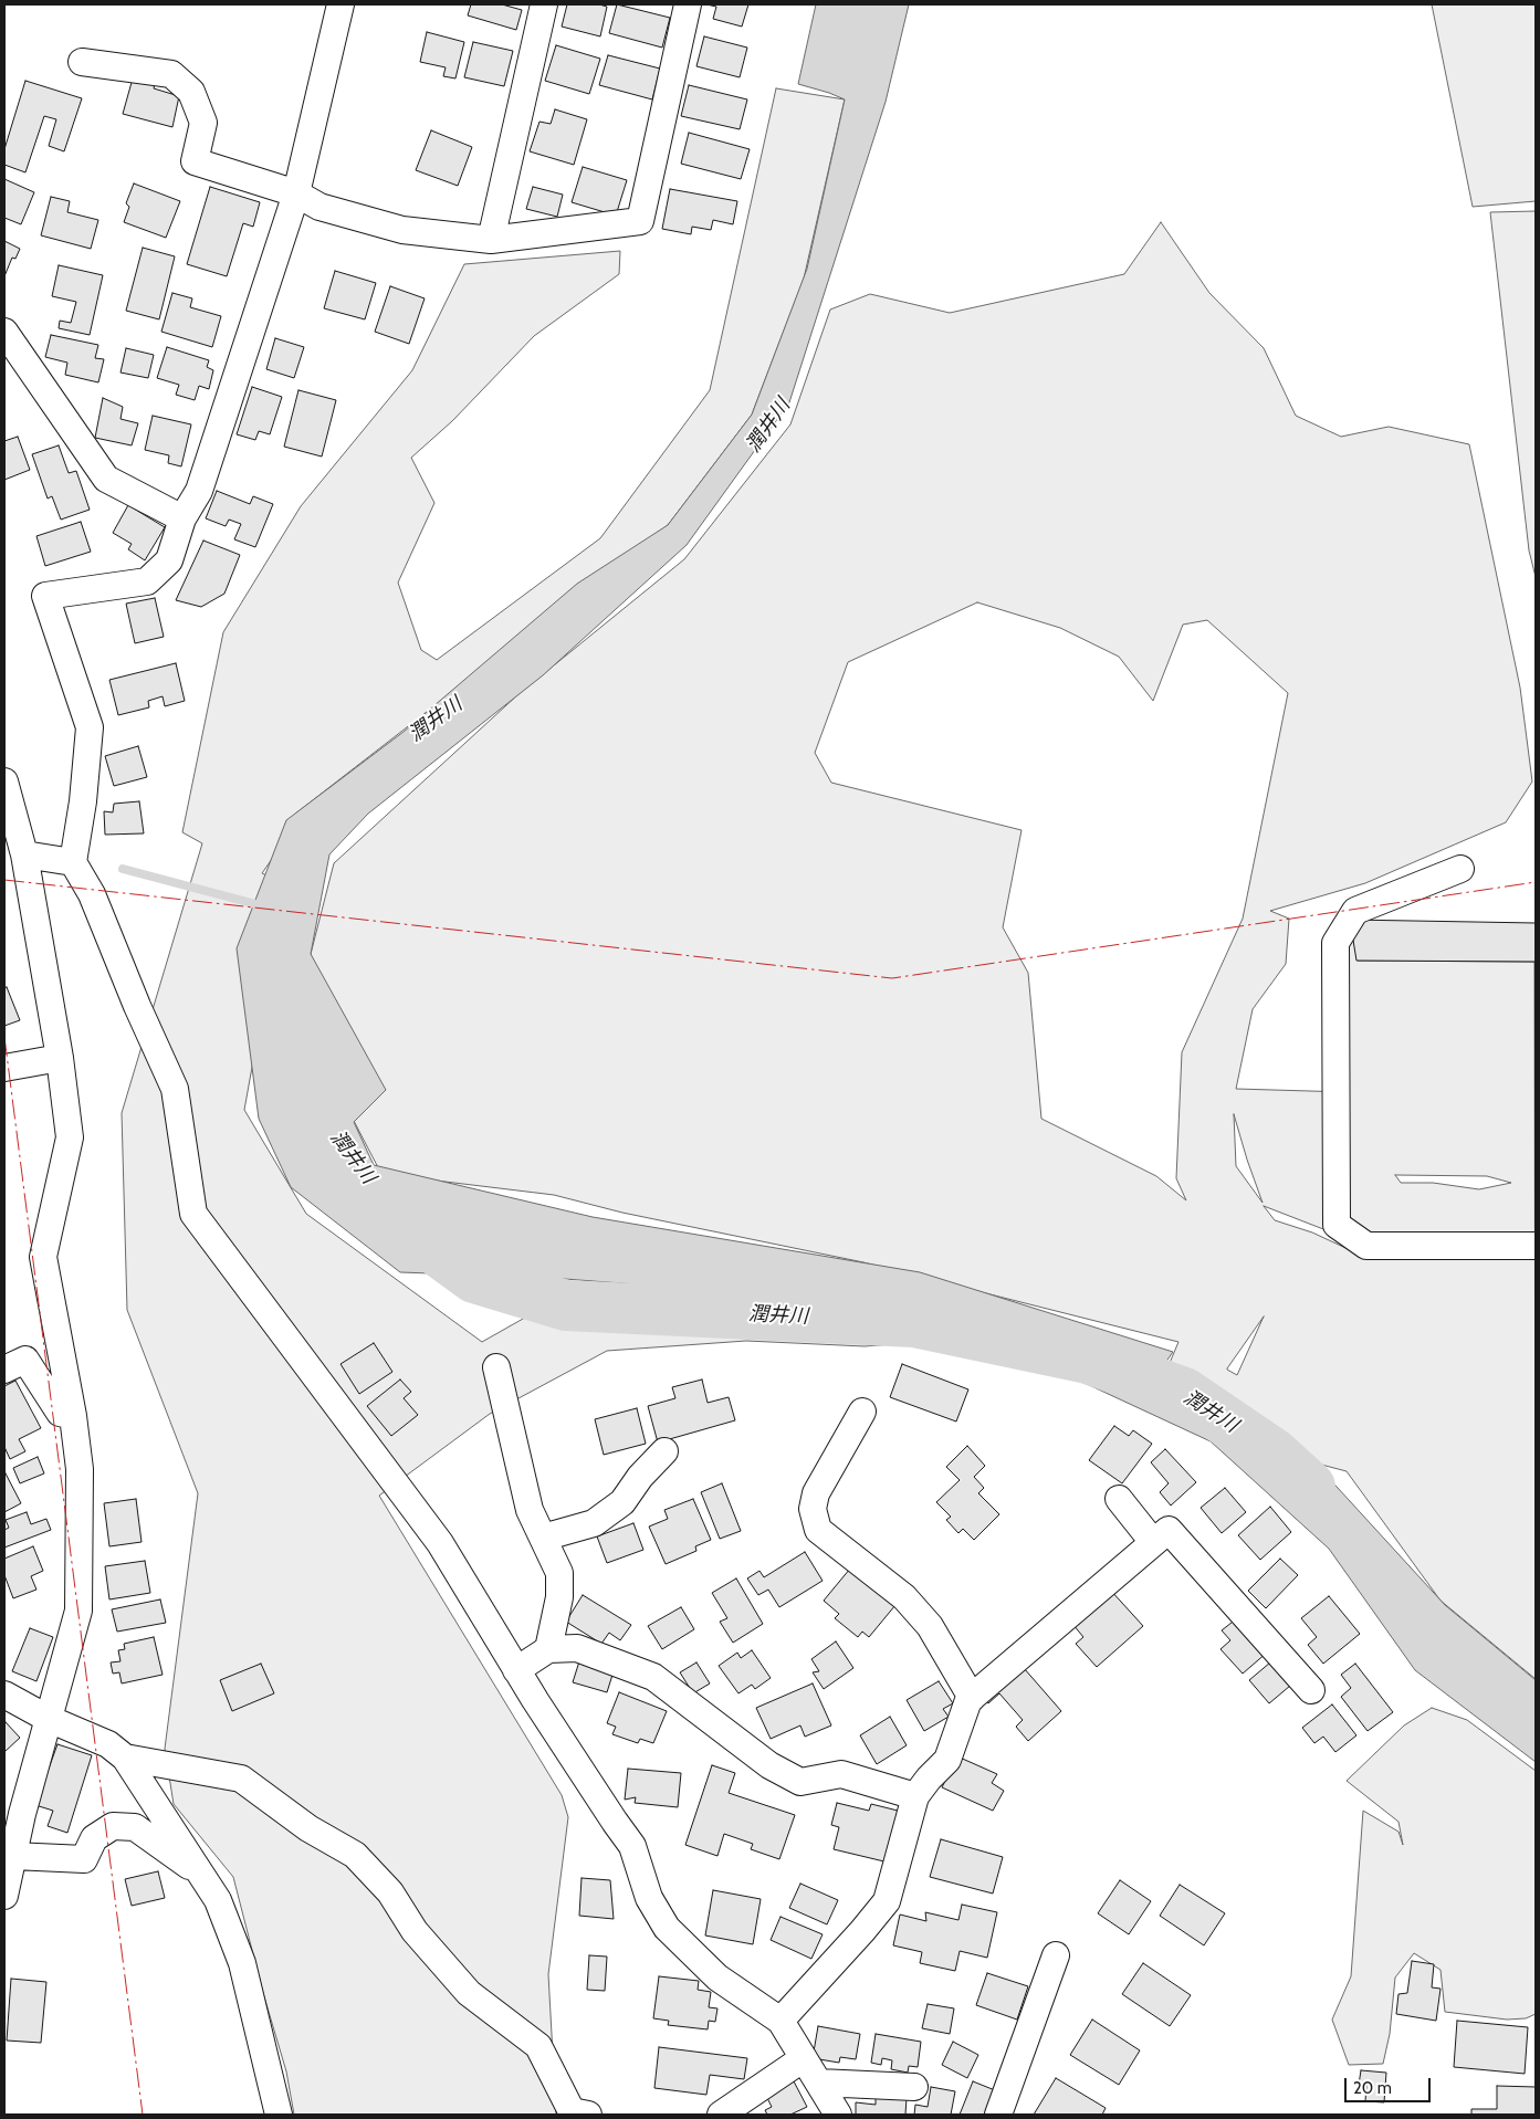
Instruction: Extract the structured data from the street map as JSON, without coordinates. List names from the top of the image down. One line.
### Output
{"water":["潤井川"],"scale_bar":"20 m"}
